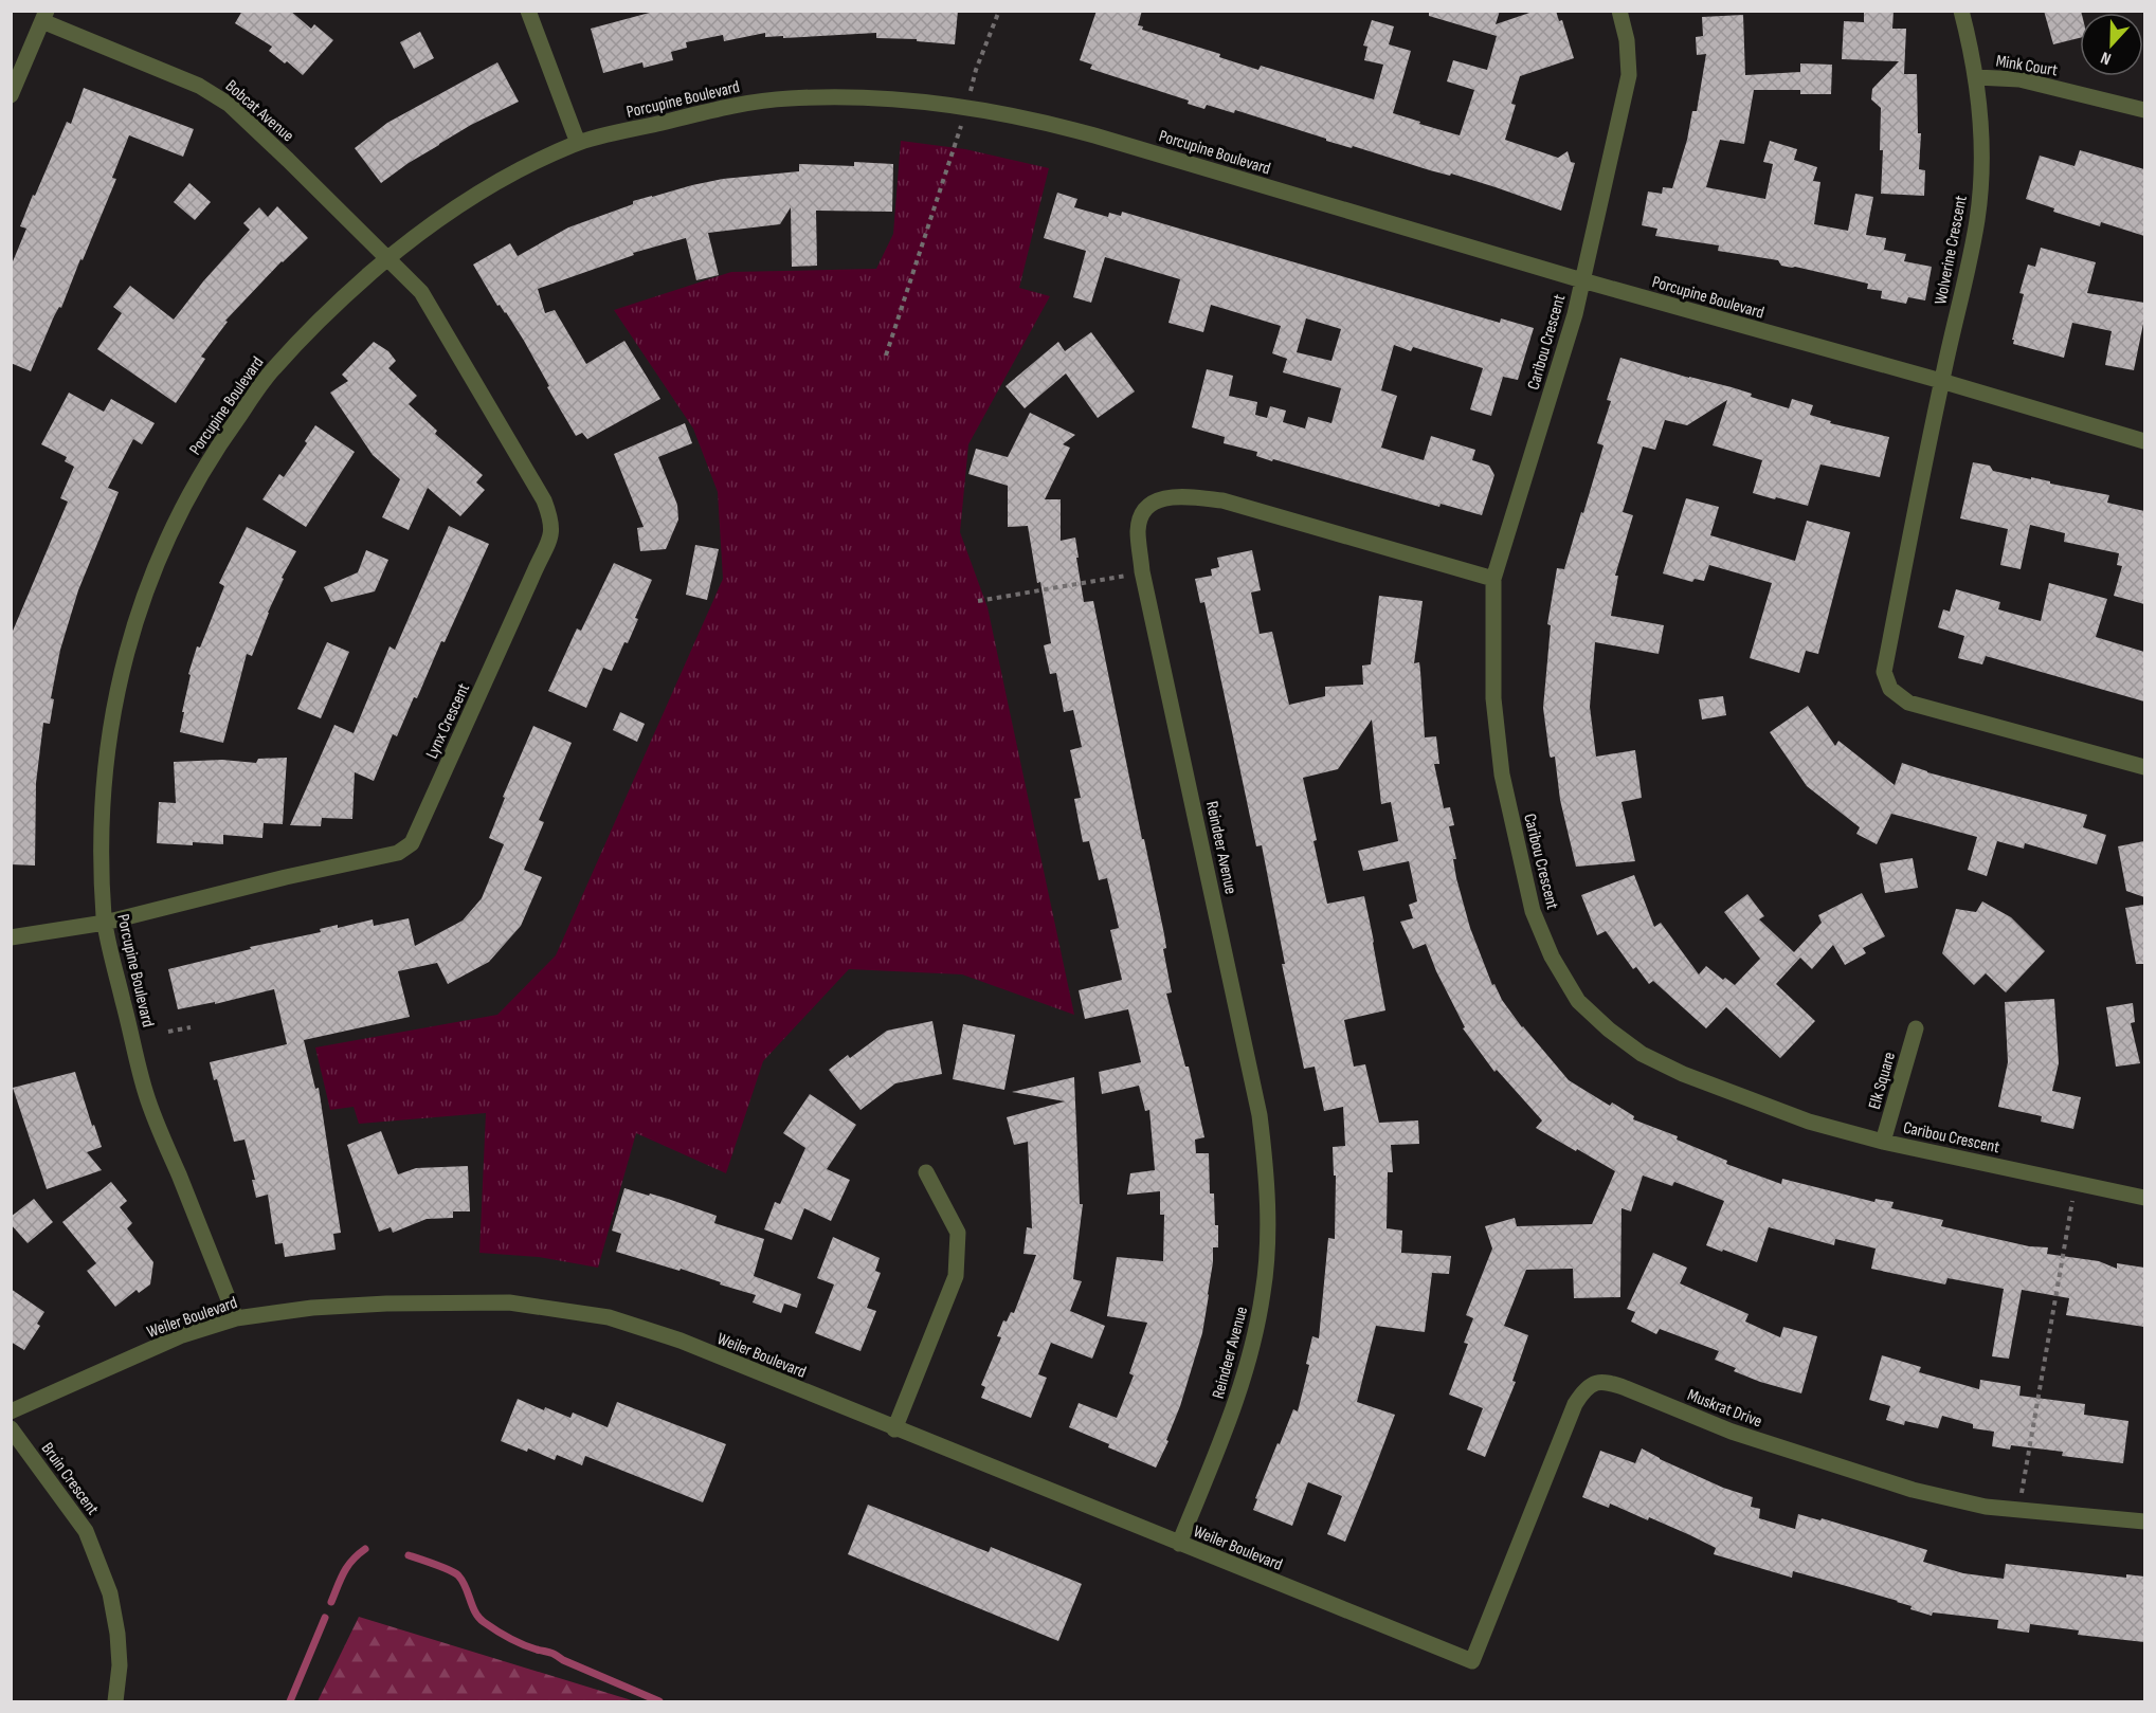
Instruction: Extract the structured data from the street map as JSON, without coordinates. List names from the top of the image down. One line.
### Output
{"streets":{"street":["Mink Court","Porcupine Boulevard","Bobcat Avenue","Wolverine Crescent","Caribou Crescent","Lynx Crescent","Reindeer Avenue","Elk Square","Weiler Boulevard","Muskrat Drive","Bruin Crescent"]},"crossings":[["Mink Court","Wolverine Crescent"],["Porcupine Boulevard","Bobcat Avenue"],["Porcupine Boulevard","Wolverine Crescent"],["Porcupine Boulevard","Caribou Crescent"],["Porcupine Boulevard","Lynx Crescent"],["Porcupine Boulevard","Weiler Boulevard"],["Bobcat Avenue","Lynx Crescent"],["Caribou Crescent","Reindeer Avenue"],["Caribou Crescent","Elk Square"],["Reindeer Avenue","Weiler Boulevard"],["Weiler Boulevard","Muskrat Drive"]],"north":"bottom"}
